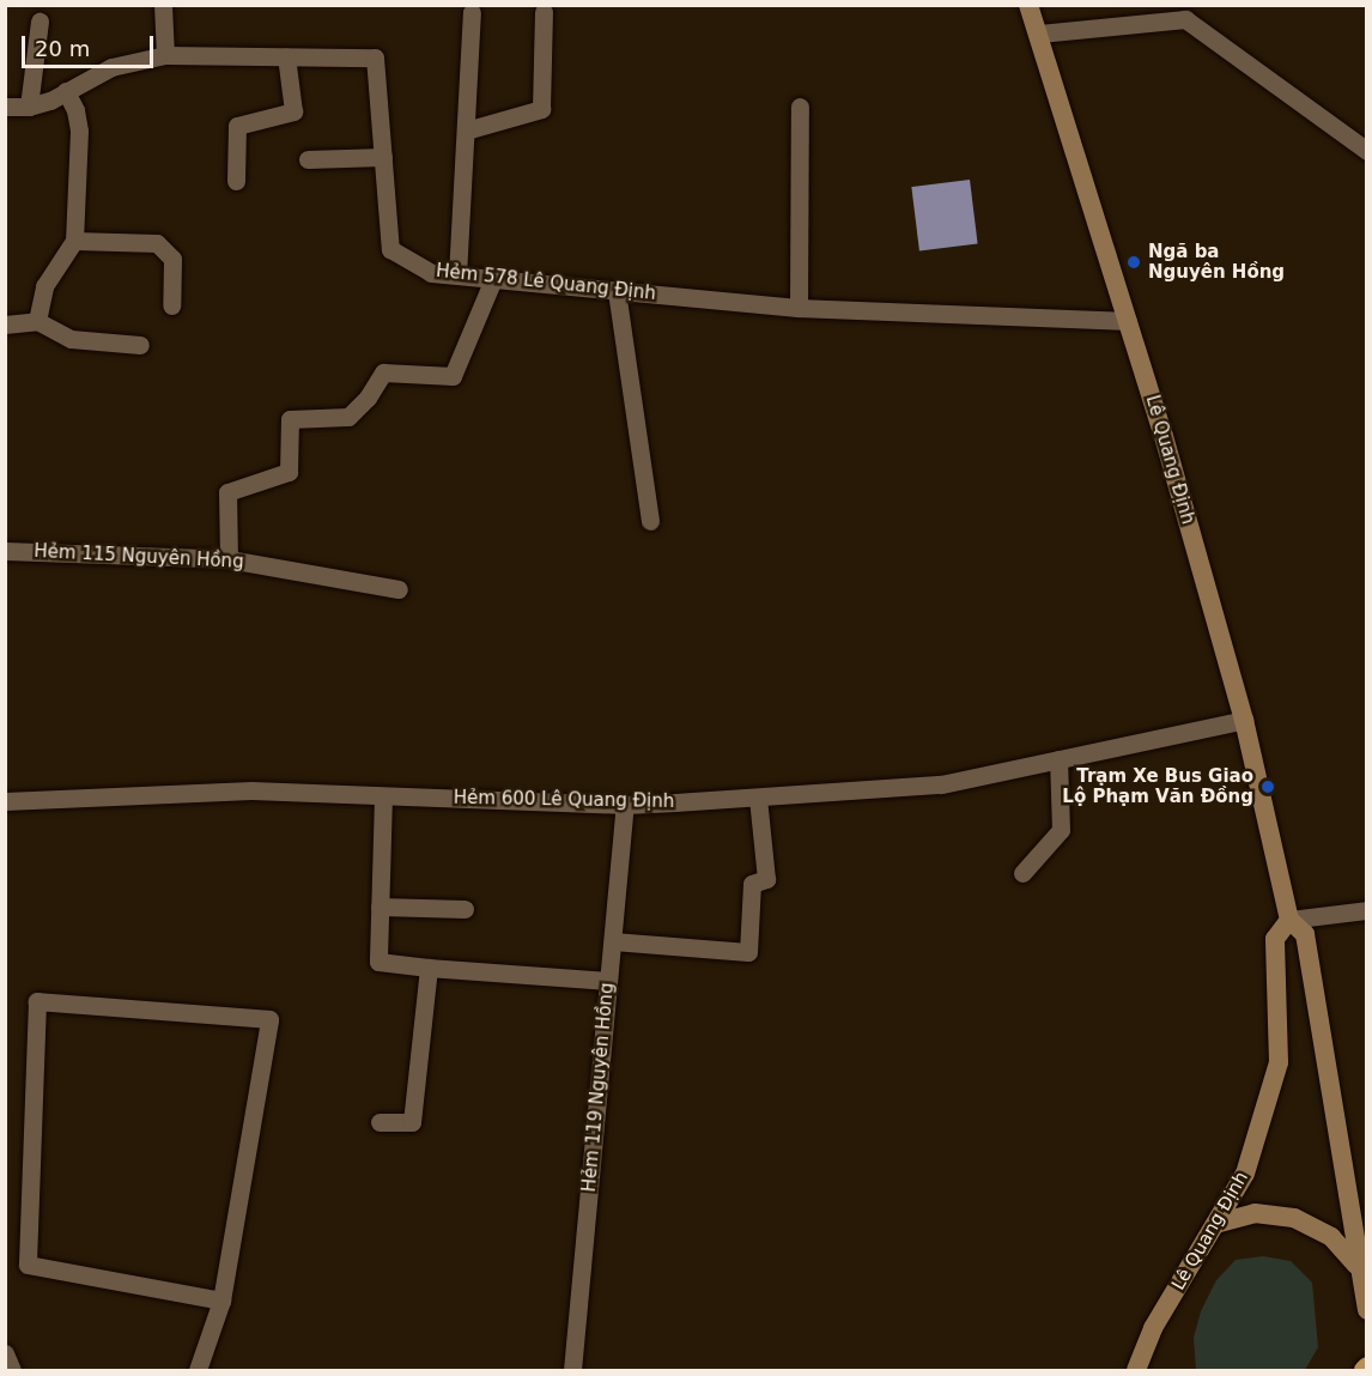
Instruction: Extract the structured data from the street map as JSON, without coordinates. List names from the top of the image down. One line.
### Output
{"streets":{"main road":["Lê Quang Định"],"lane":["Hẻm 578 Lê Quang Định","Hẻm 115 Nguyên Hồng","Hẻm 600 Lê Quang Định","Hẻm 119 Nguyên Hồng"]},"crossings":[["Hẻm 578 Lê Quang Định","Lê Quang Định"],["Lê Quang Định","Hẻm 600 Lê Quang Định"],["Hẻm 600 Lê Quang Định","Hẻm 119 Nguyên Hồng"]],"places":["Ngã ba Nguyên Hồng","Trạm Xe Bus Giao Lộ Phạm Văn Đồng"],"scale_bar":"20 m"}
